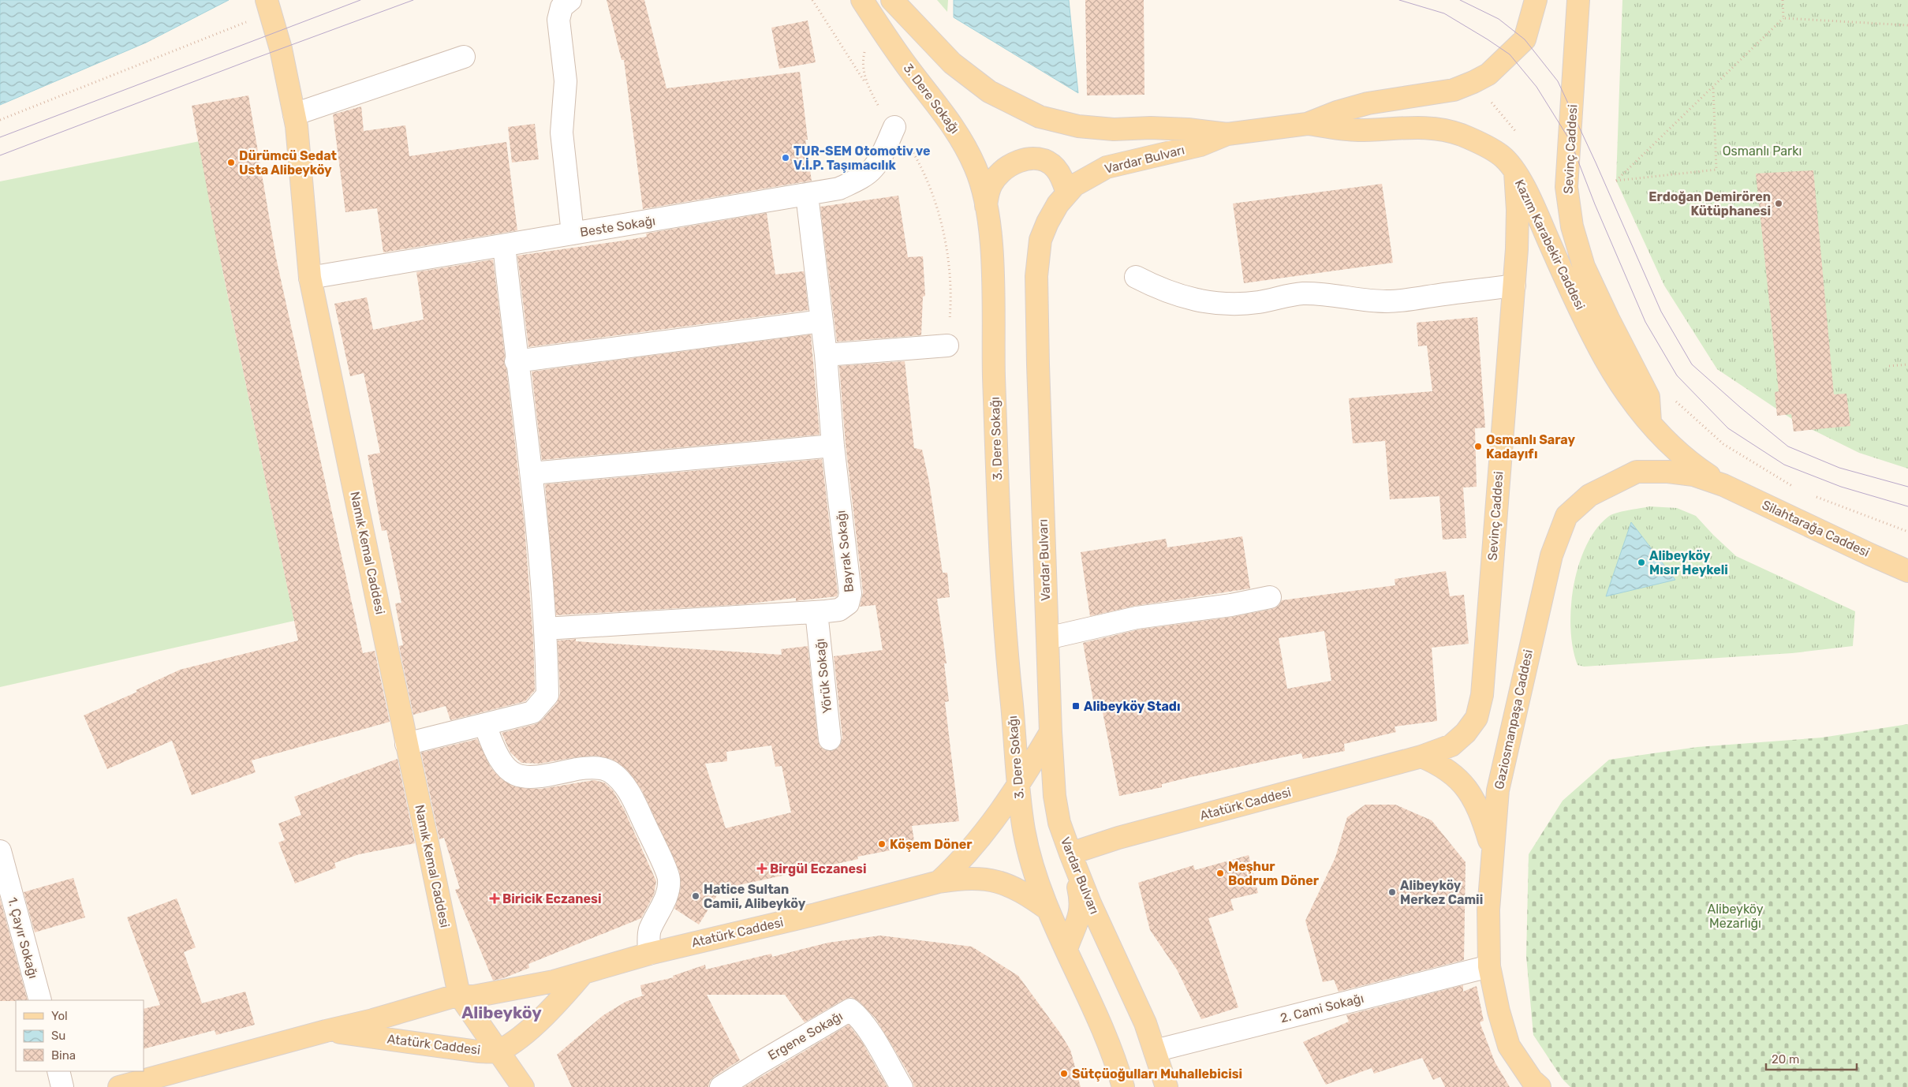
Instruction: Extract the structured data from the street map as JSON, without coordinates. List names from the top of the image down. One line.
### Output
{"streets":{"main road":["3. Dere Sokağı","Sevinç Caddesi","Vardar Bulvarı","Kazım Karabekir Caddesi","Silahtarağa Caddesi","Namık Kemal Caddesi","Gaziosmanpaşa Caddesi","Atatürk Caddesi"],"street":["Beste Sokağı","Bayrak Sokağı","Yörük Sokağı","1. Çayır Sokağı","2. Cami Sokağı","Ergene Sokağı"]},"crossings":[["3. Dere Sokağı","Atatürk Caddesi"],["Sevinç Caddesi","Kazım Karabekir Caddesi"],["Sevinç Caddesi","Atatürk Caddesi"],["Vardar Bulvarı","Atatürk Caddesi"],["Vardar Bulvarı","2. Cami Sokağı"],["Beste Sokağı","Bayrak Sokağı"],["Beste Sokağı","Namık Kemal Caddesi"],["Kazım Karabekir Caddesi","Silahtarağa Caddesi"],["Kazım Karabekir Caddesi","Gaziosmanpaşa Caddesi"],["Silahtarağa Caddesi","Gaziosmanpaşa Caddesi"],["Bayrak Sokağı","Yörük Sokağı"],["Namık Kemal Caddesi","Atatürk Caddesi"],["Gaziosmanpaşa Caddesi","2. Cami Sokağı"]],"districts":["Alibeyköy"],"parks":["Osmanlı Parkı","Alibeyköy Mezarlığı"],"places":{"other":["TUR-SEM Otomotiv ve V.İ.P. Taşımacılık","Dürümcü Sedat Usta Alibeyköy","Erdoğan Demirören Kütüphanesi","Osmanlı Saray Kadayıfı","Alibeyköy Mısır Heykeli","Köşem Döner","Meşhur Bodrum Döner","Alibeyköy Merkez Camii","Hatice Sultan Camii, Alibeyköy","Sütçüoğulları Muhallebicisi"],"transit":["Alibeyköy Stadı"],"health":["Birgül Eczanesi","Biricik Eczanesi"]},"legend":["Yol","Su","Bina"],"scale_bar":"20 m"}
